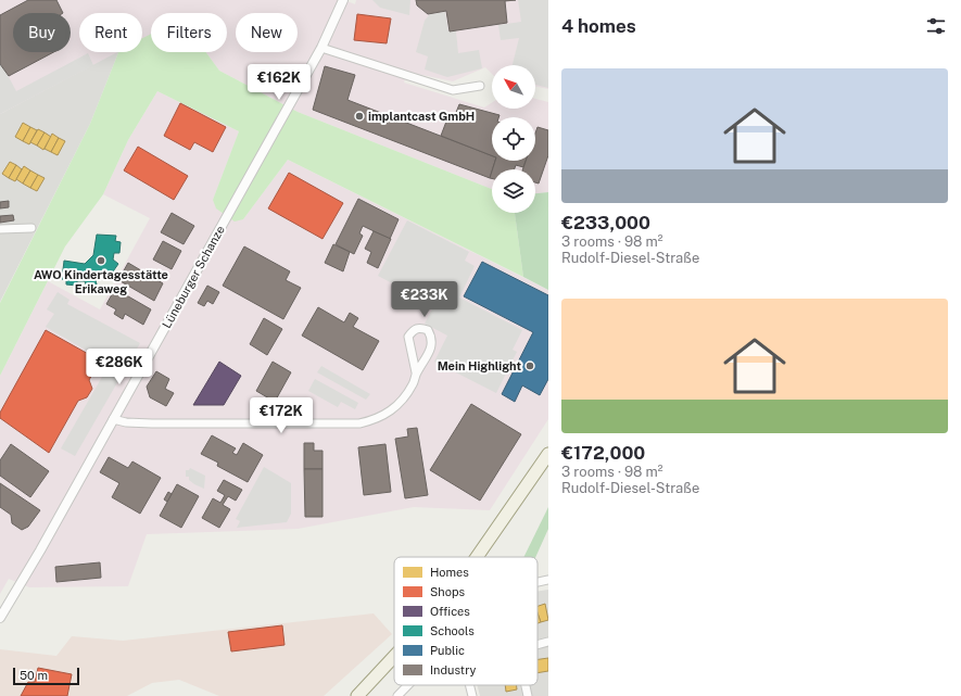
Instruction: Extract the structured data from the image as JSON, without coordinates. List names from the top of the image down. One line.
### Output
{"streets":{"street":["Lüneburger Schanze"]},"places":["implantcast GmbH","AWO Kindertagesstätte Erikaweg","Mein Highlight"],"legend":["Homes","Shops","Offices","Schools","Public","Industry"],"scale_bar":"50 m","north":"top left","page":{"heading":"4 homes","chip":["Buy","Rent","Filters","New"],"list":[{"name":"€233,000","note":"3 rooms · 98 m² · Rudolf-Diesel-Straße"},{"name":"€172,000","note":"3 rooms · 98 m² · Rudolf-Diesel-Straße"}],"price":["€162K","€233K","€286K","€172K"],"scale":"50 m"}}
